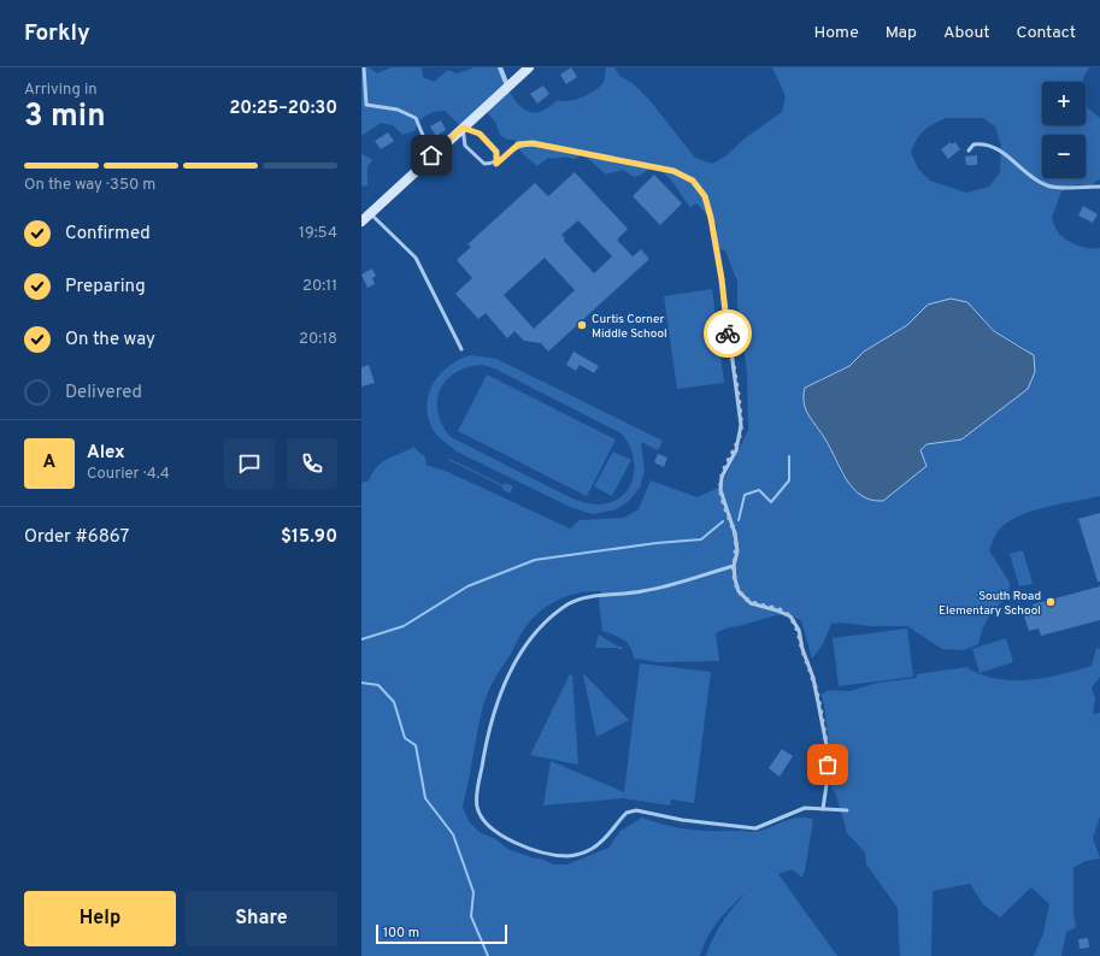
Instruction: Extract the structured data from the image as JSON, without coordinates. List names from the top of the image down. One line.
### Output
{"places":["Curtis Corner Middle School","South Road Elementary School"],"scale_bar":"100 m","page":{"header":"Forkly","nav":["Home","Map","About","Contact"],"heading":["3 min","Arriving in","20:25–20:30"],"panel":["Alex","Courier · 4.4","Order #6867","$15.90"],"map_buttons":["+","−"],"bar":"On the way · 350 m","list":[["Confirmed","19:54"],["Preparing","20:11"],["On the way","20:18"],"Delivered"],"round":"A","buttons":["Help","Share"],"scale":"100 m"}}
